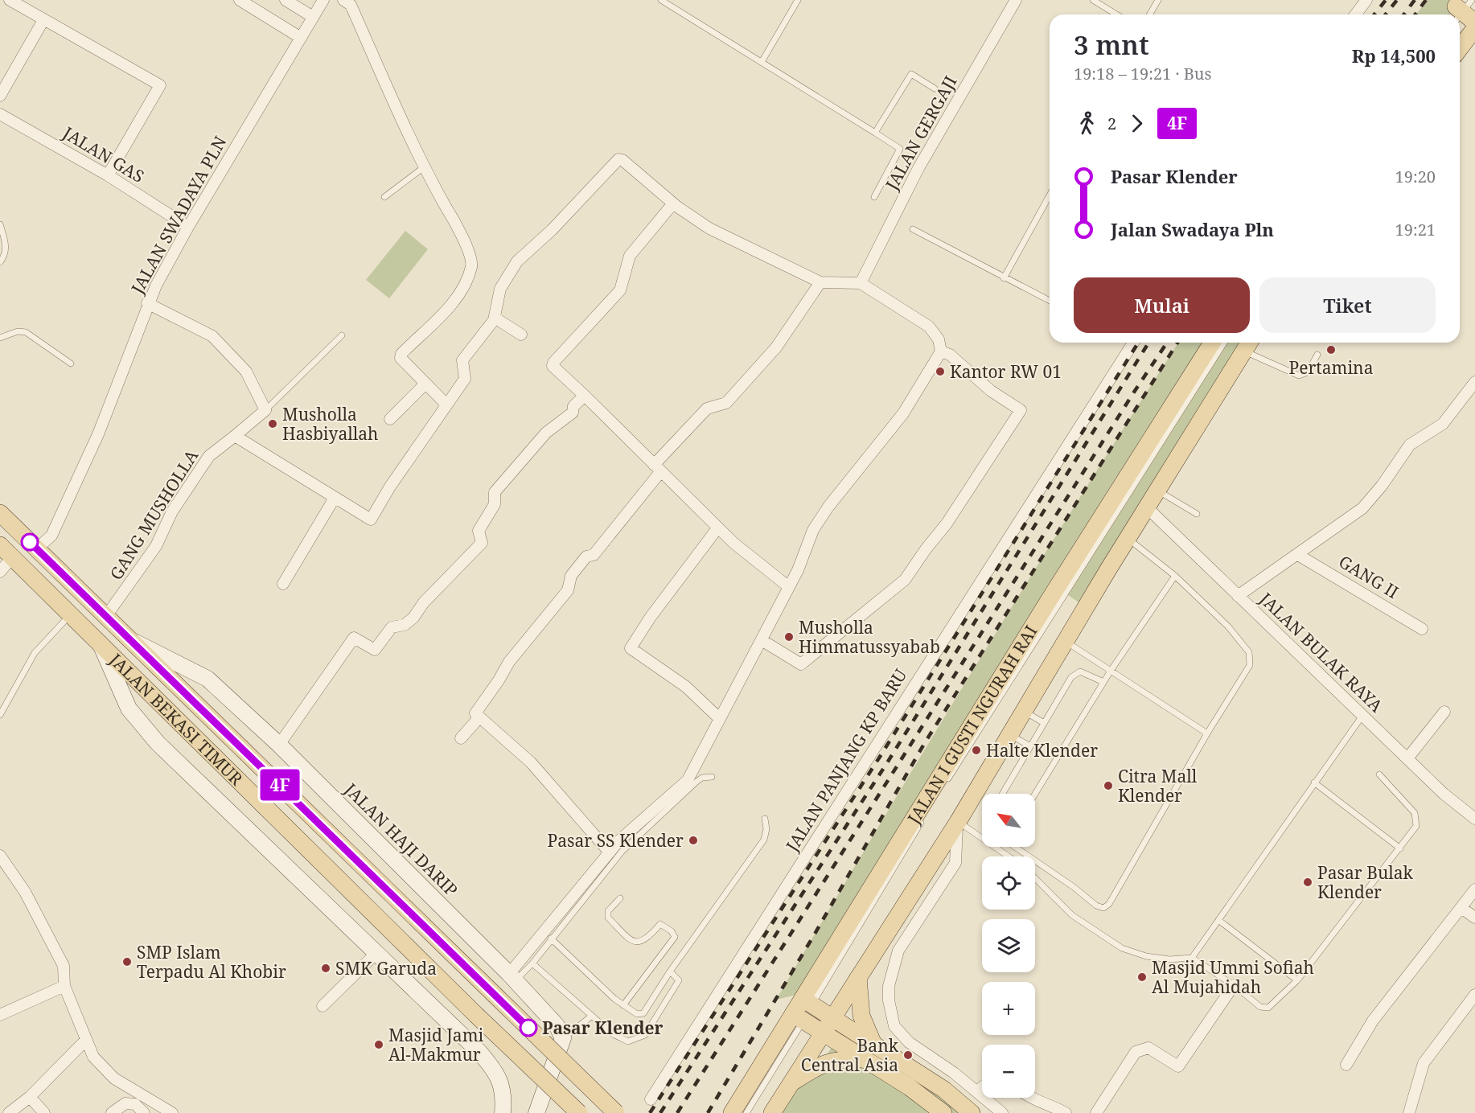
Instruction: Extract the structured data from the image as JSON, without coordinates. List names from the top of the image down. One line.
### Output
{"streets":{"main road":["JALAN BEKASI TIMUR","JALAN I GUSTI NGURAH RAI","JALAN HAJI DARIP"],"street":["JALAN GERGAJI","JALAN GAS","JALAN SWADAYA PLN","GANG MUSHOLLA","GANG II","JALAN BULAK RAYA","JALAN PANJANG KP BARU"]},"crossings":[["JALAN GAS","JALAN SWADAYA PLN"],["JALAN SWADAYA PLN","JALAN BEKASI TIMUR"],["GANG MUSHOLLA","JALAN BEKASI TIMUR"],["JALAN BEKASI TIMUR","JALAN HAJI DARIP"]],"places":["Pertamina","Kantor RW 01","Musholla Hasbiyallah","Musholla Himmatussyabab","Halte Klender","Citra Mall Klender","Pasar SS Klender","Pasar Bulak Klender","SMP Islam Terpadu Al Khobir","SMK Garuda","Masjid Ummi Sofiah Al Mujahidah","Pasar Klender","Masjid Jami Al-Makmur","Bank Central Asia"],"lines":["bus line 4F"],"north":"top left","page":{"on_map":"4F","heading":["3 mnt","19:18 – 19:21 · Bus","Rp 14,500"],"legs":["2","4F"],"list":[{"name":"Pasar Klender","value":"19:20"},{"name":"Jalan Swadaya Pln","value":"19:21"}],"buttons":["Mulai","Tiket"],"map_buttons":["+","−"]}}
